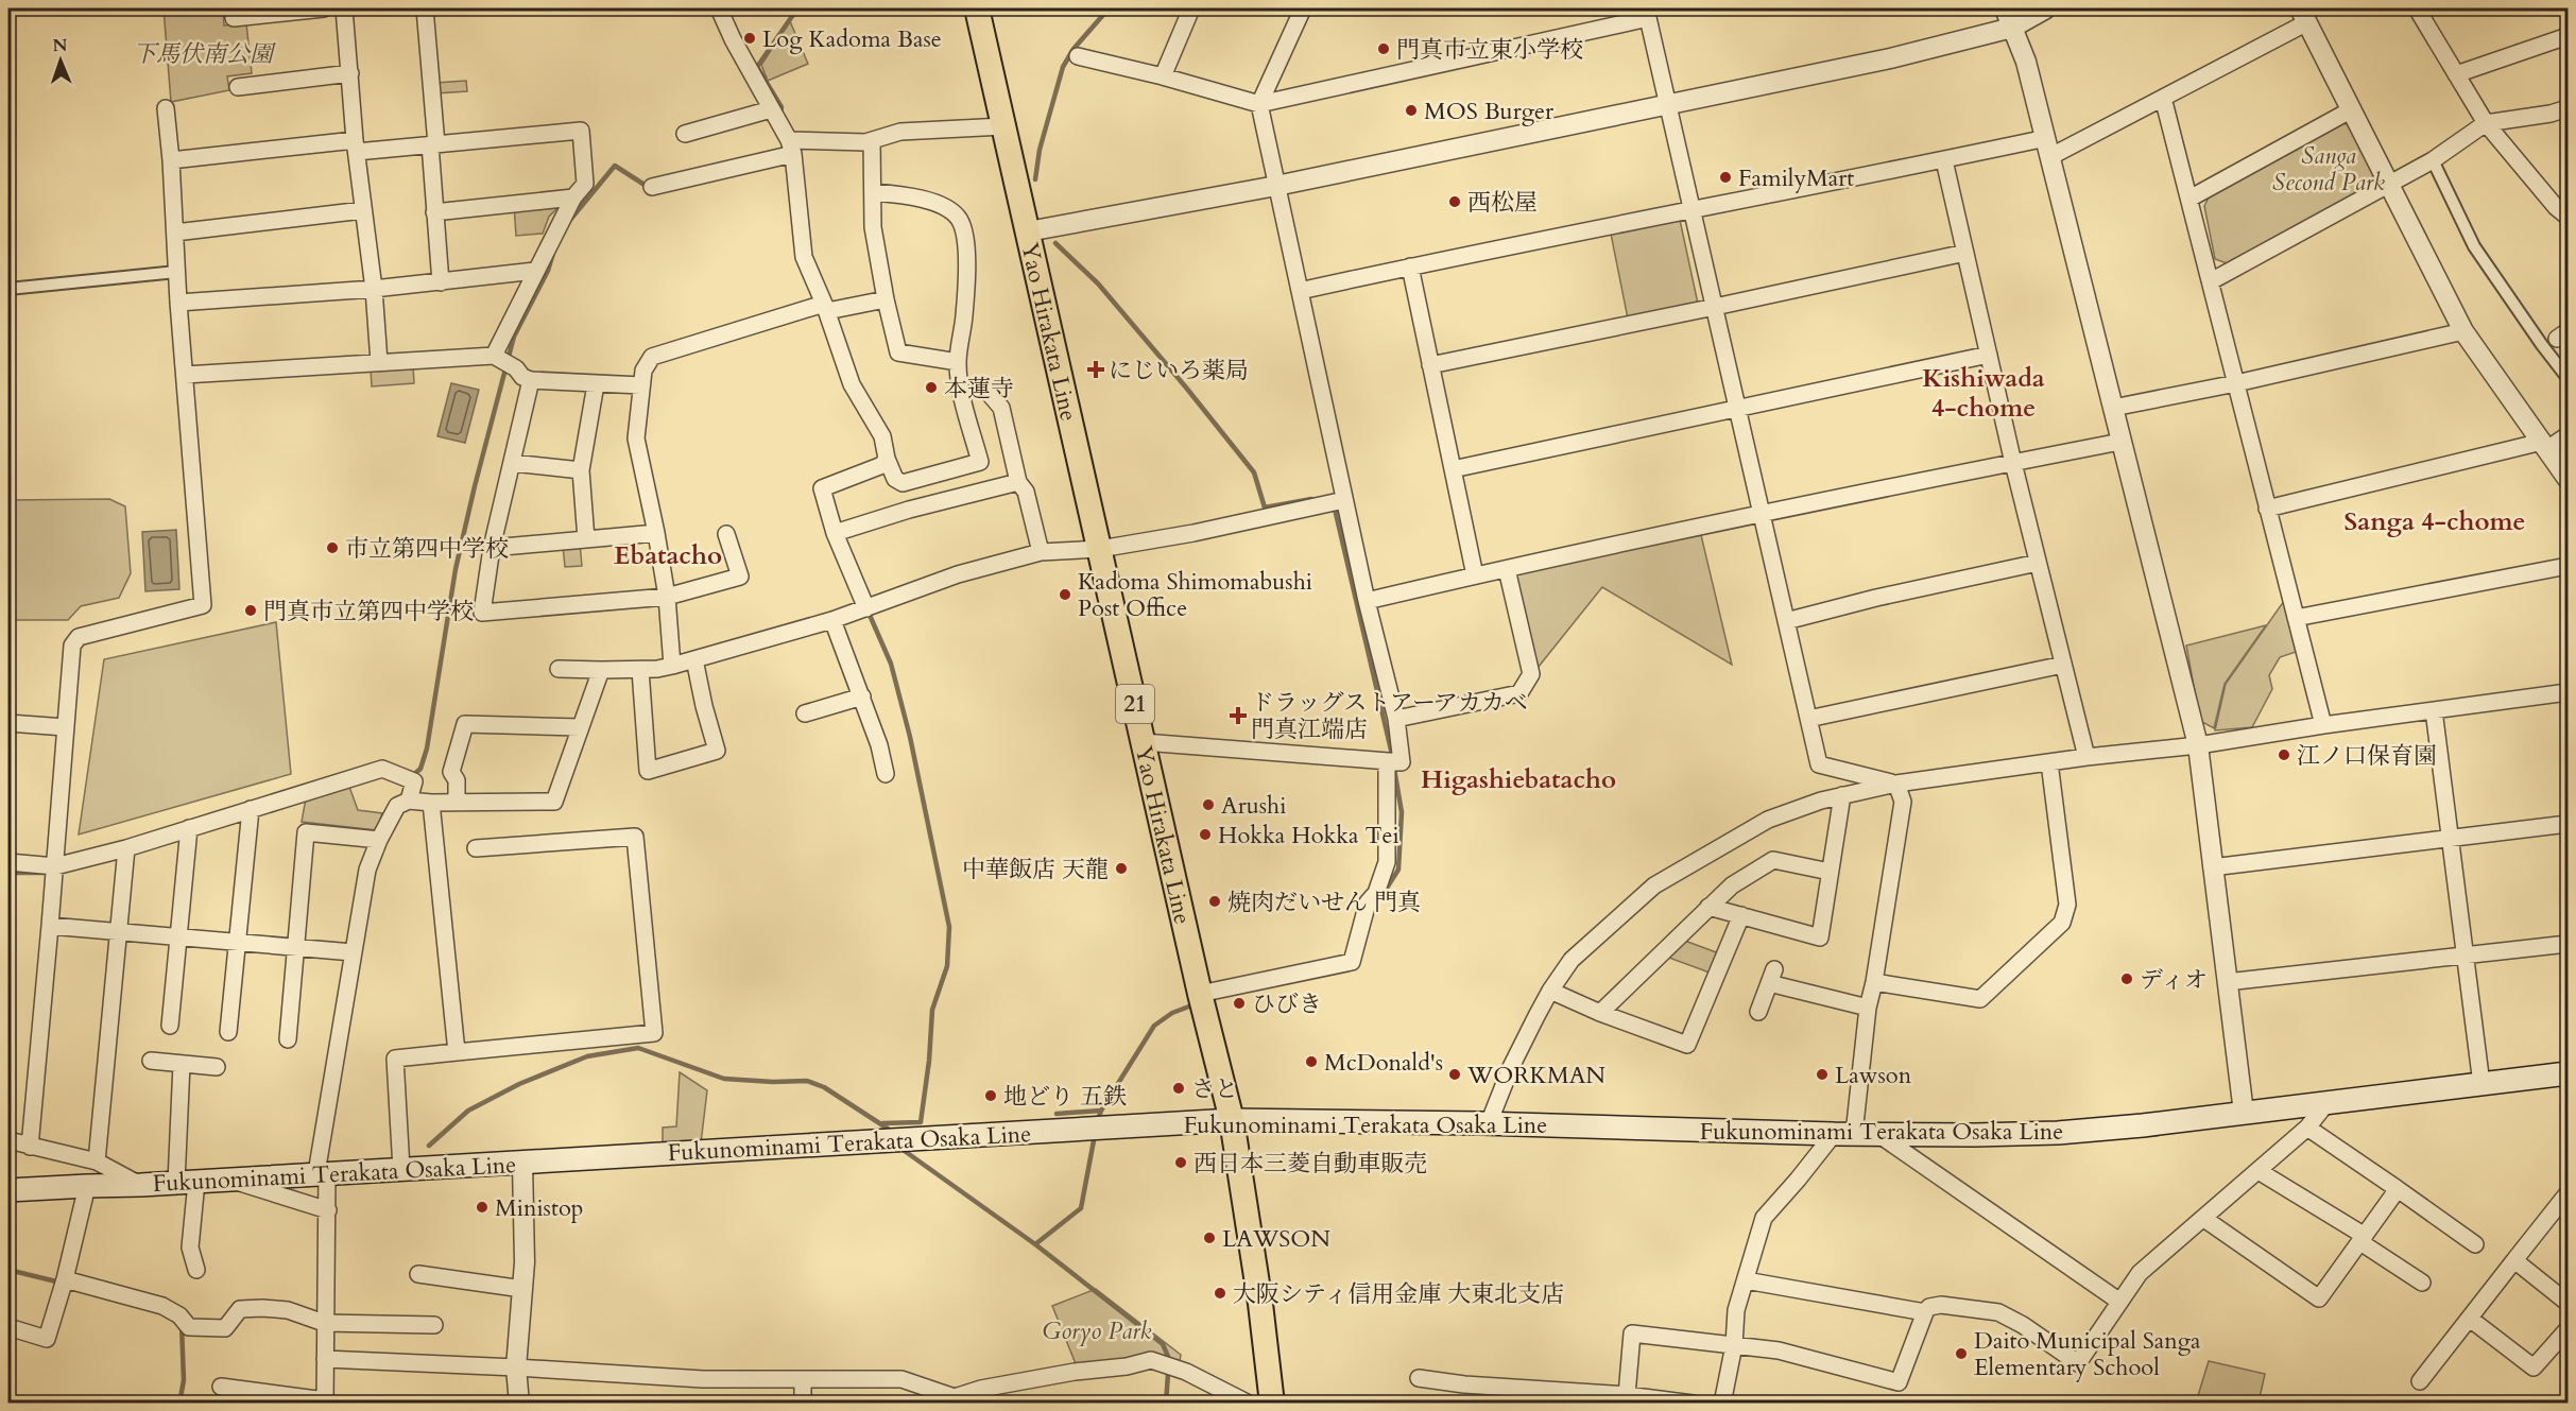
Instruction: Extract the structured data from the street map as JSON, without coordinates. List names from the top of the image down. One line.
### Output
{"streets":{"main road":["Yao Hirakata Line","21","Fukunominami Terakata Osaka Line"]},"crossings":[["Yao Hirakata Line","Fukunominami Terakata Osaka Line"]],"districts":["Kishiwada 4-chome","Sanga 4-chome","Ebatacho","Higashiebatacho"],"parks":["下馬伏南公園","Sanga Second Park","Goryo Park"],"places":{"other":["Log Kadoma Base","門真市立東小学校","MOS Burger","FamilyMart","西松屋","本蓮寺","市立第四中学校","Kadoma Shimomabushi Post Office","門真市立第四中学校","江ノ口保育園","Arushi","Hokka Hokka Tei","中華飯店 天龍","焼肉だいせん 門真","ディオ","ひびき","McDonald's","WORKMAN","Lawson","さと","地どり 五鉄","西日本三菱自動車販売","Ministop","LAWSON","大阪シティ信用金庫 大東北支店","Daito Municipal Sanga Elementary School"],"health":["にじいろ薬局","ドラッグストアーアカカベ 門真江端店"]},"north":"top"}
